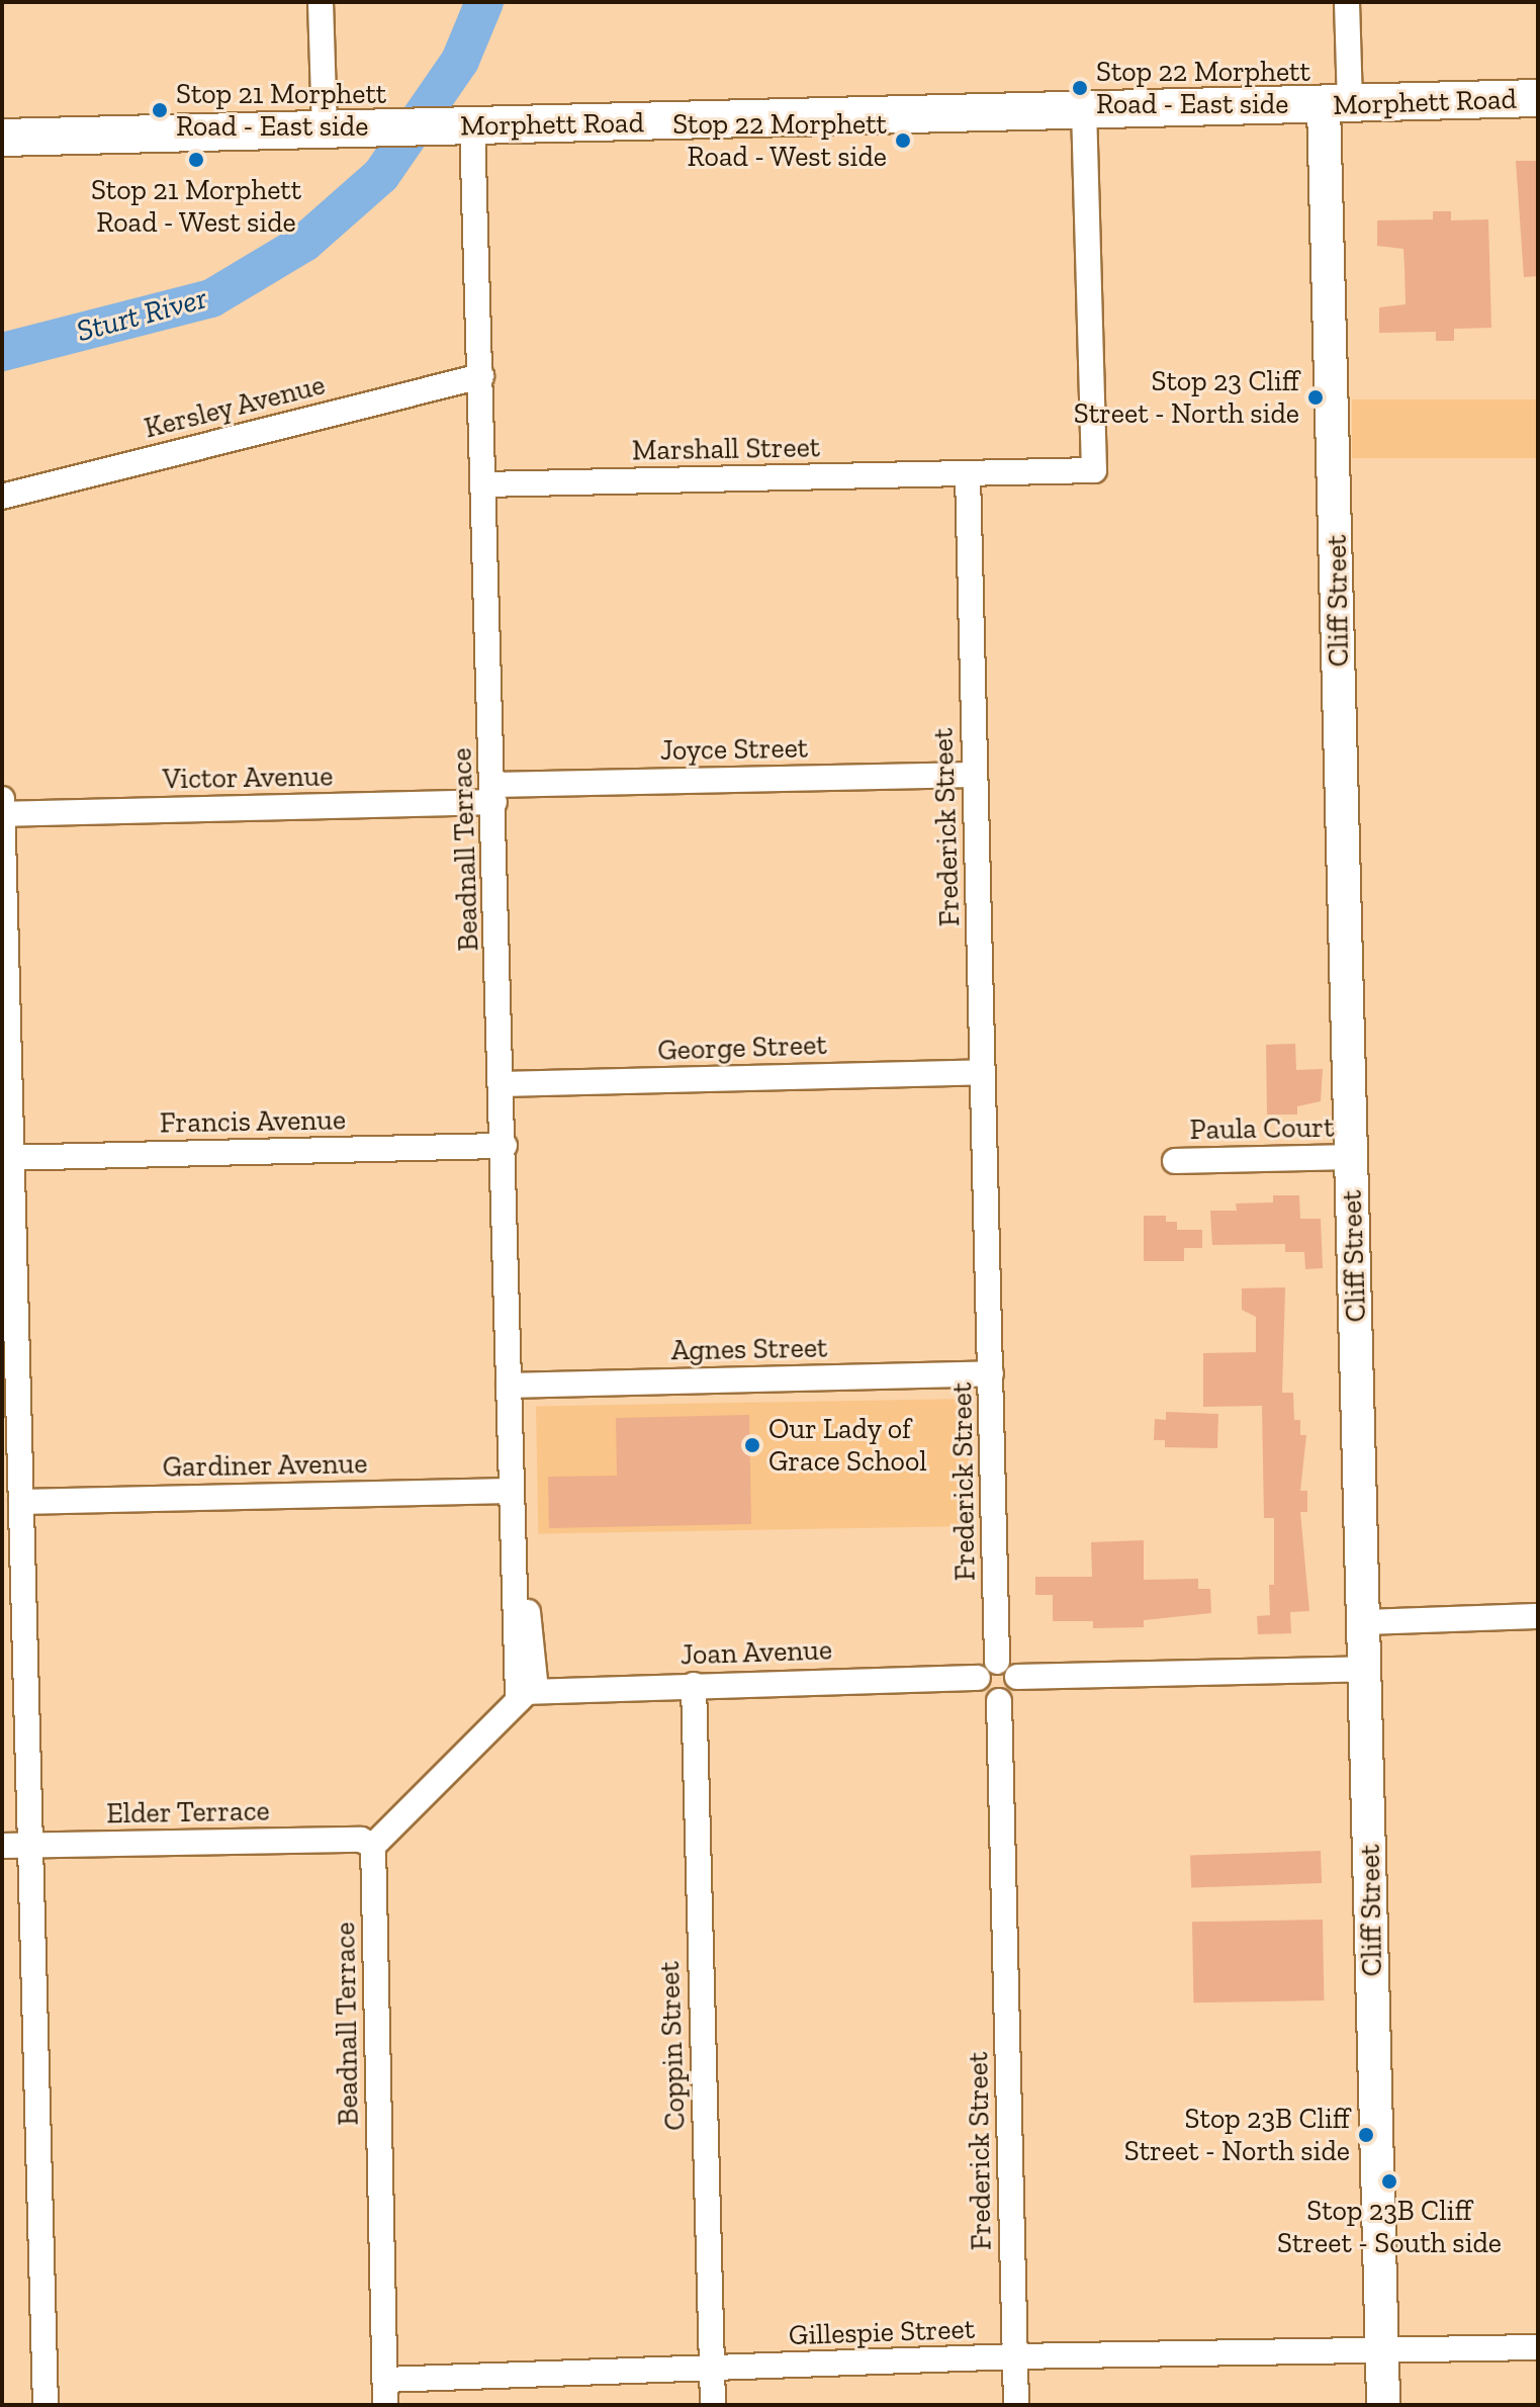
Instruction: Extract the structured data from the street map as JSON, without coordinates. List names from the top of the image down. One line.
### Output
{"streets":{"main road":["Morphett Road"],"street":["Kersley Avenue","Marshall Street","Cliff Street","Joyce Street","Victor Avenue","Frederick Street","Beadnall Terrace","George Street","Francis Avenue","Paula Court","Agnes Street","Gardiner Avenue","Joan Avenue","Elder Terrace","Coppin Street","Gillespie Street"]},"crossings":[["Morphett Road","Cliff Street"],["Morphett Road","Beadnall Terrace"],["Kersley Avenue","Beadnall Terrace"],["Marshall Street","Frederick Street"],["Marshall Street","Beadnall Terrace"],["Cliff Street","Paula Court"],["Cliff Street","Gillespie Street"],["Joyce Street","Victor Avenue"],["Joyce Street","Frederick Street"],["Joyce Street","Beadnall Terrace"],["Victor Avenue","Beadnall Terrace"],["Frederick Street","George Street"],["Frederick Street","Agnes Street"],["Frederick Street","Joan Avenue"],["Frederick Street","Gillespie Street"],["Beadnall Terrace","George Street"],["Beadnall Terrace","Francis Avenue"],["Beadnall Terrace","Agnes Street"],["Beadnall Terrace","Gardiner Avenue"],["Beadnall Terrace","Joan Avenue"],["Beadnall Terrace","Elder Terrace"],["Beadnall Terrace","Gillespie Street"],["Joan Avenue","Coppin Street"],["Coppin Street","Gillespie Street"]],"water":["Sturt River"],"places":["Stop 22 Morphett Road - East side","Stop 21 Morphett Road - East side","Stop 22 Morphett Road - West side","Stop 21 Morphett Road - West side","Stop 23 Cliff Street - North side","Our Lady of Grace School","Stop 23B Cliff Street - North side","Stop 23B Cliff Street - South side"]}
